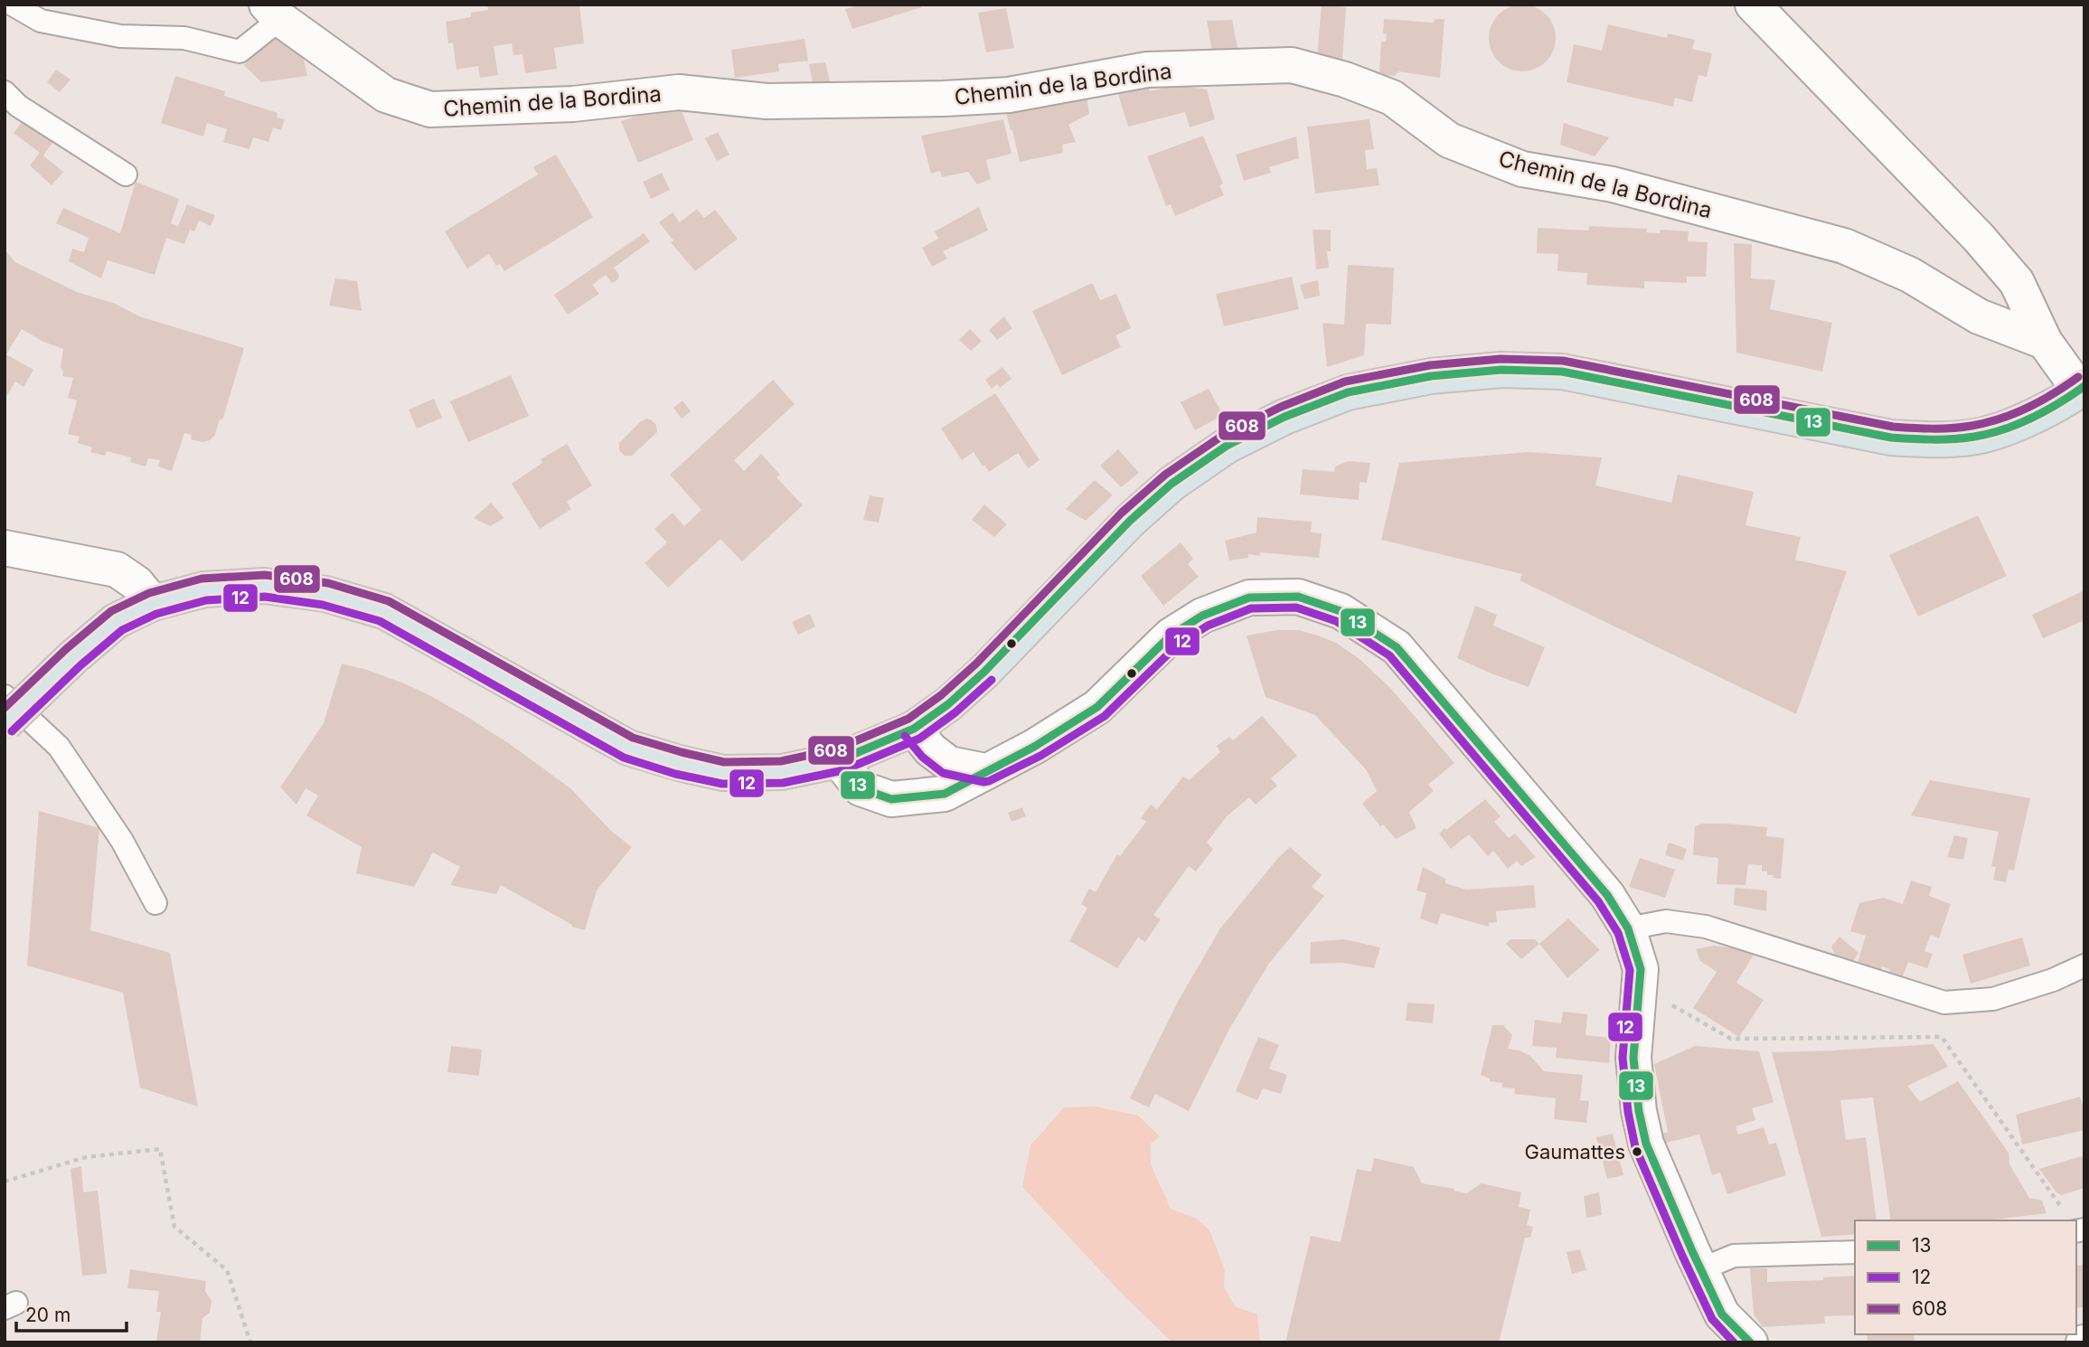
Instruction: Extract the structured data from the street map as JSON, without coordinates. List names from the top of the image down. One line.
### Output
{"streets":{"street":["Chemin de la Bordina"]},"places":["Gaumattes"],"lines":["transit line 608","transit line 13","transit line 12"],"legend":["13","12","608"],"scale_bar":"20 m"}
